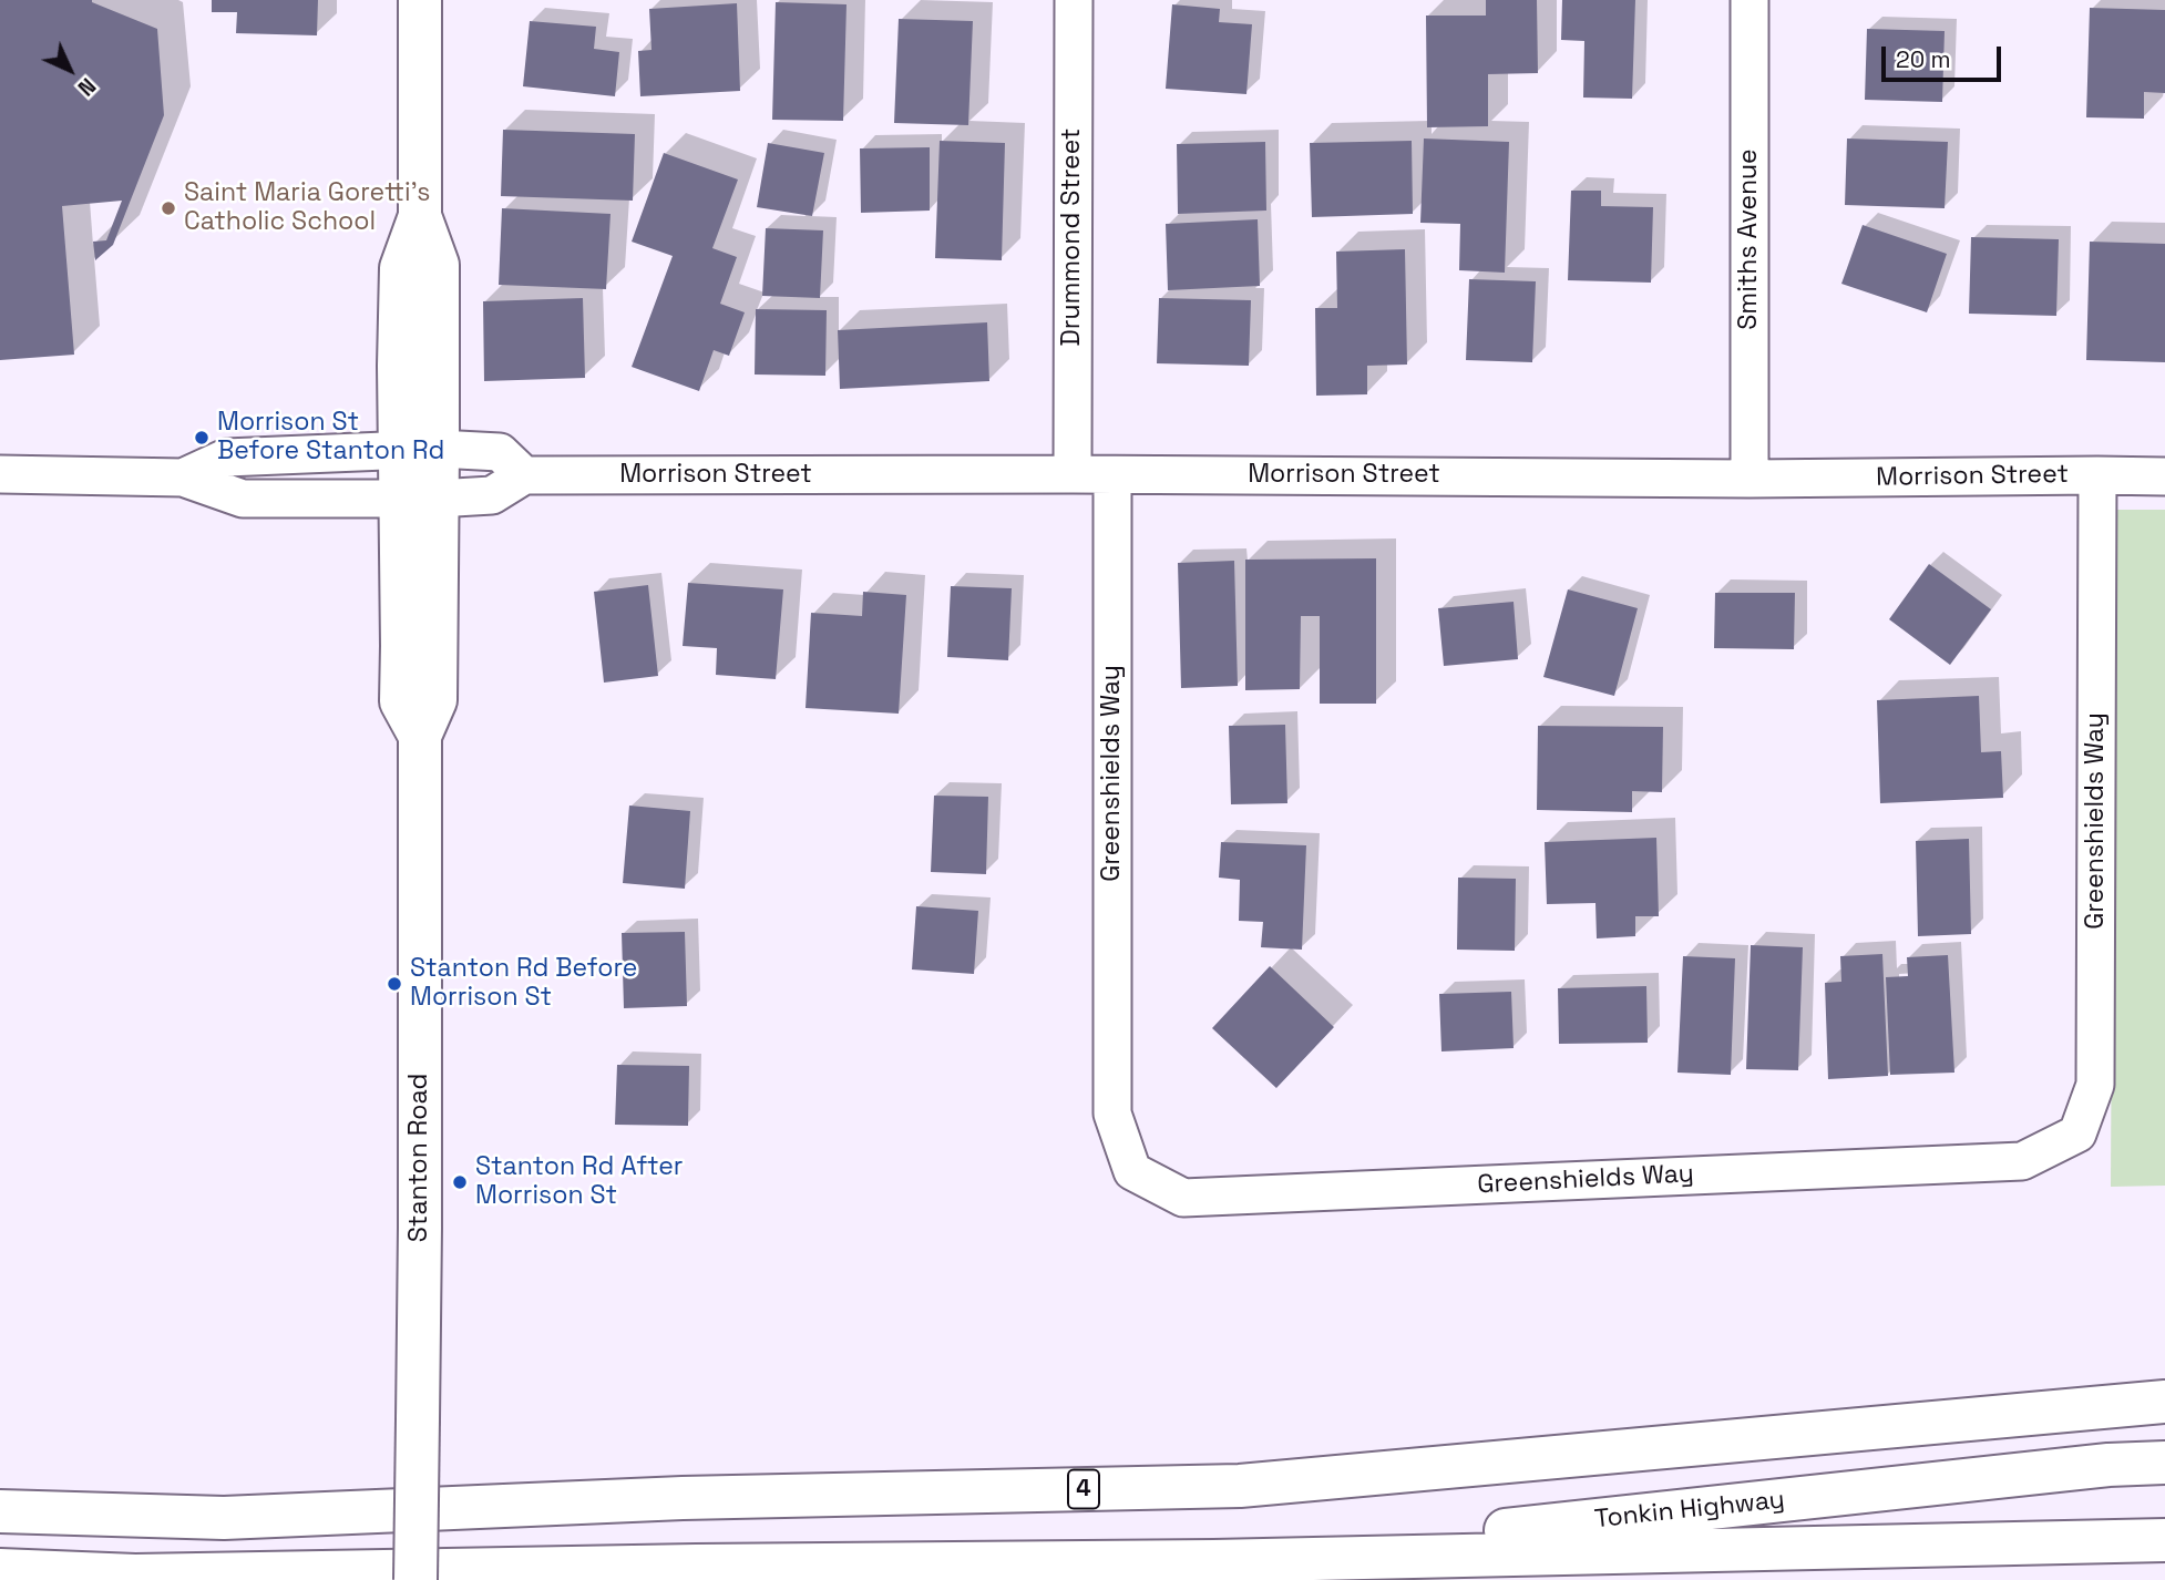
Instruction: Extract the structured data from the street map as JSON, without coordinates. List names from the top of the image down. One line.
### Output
{"streets":{"main road":["Stanton Road","4","Tonkin Highway"],"street":["Drummond Street","Smiths Avenue","Morrison Street","Greenshields Way"]},"crossings":[["Drummond Street","Morrison Street"],["Smiths Avenue","Morrison Street"],["Morrison Street","Greenshields Way"]],"places":["Saint Maria Goretti’s Catholic School","Morrison St Before Stanton Rd","Stanton Rd Before Morrison St","Stanton Rd After Morrison St"],"scale_bar":"20 m","north":"bottom right"}
